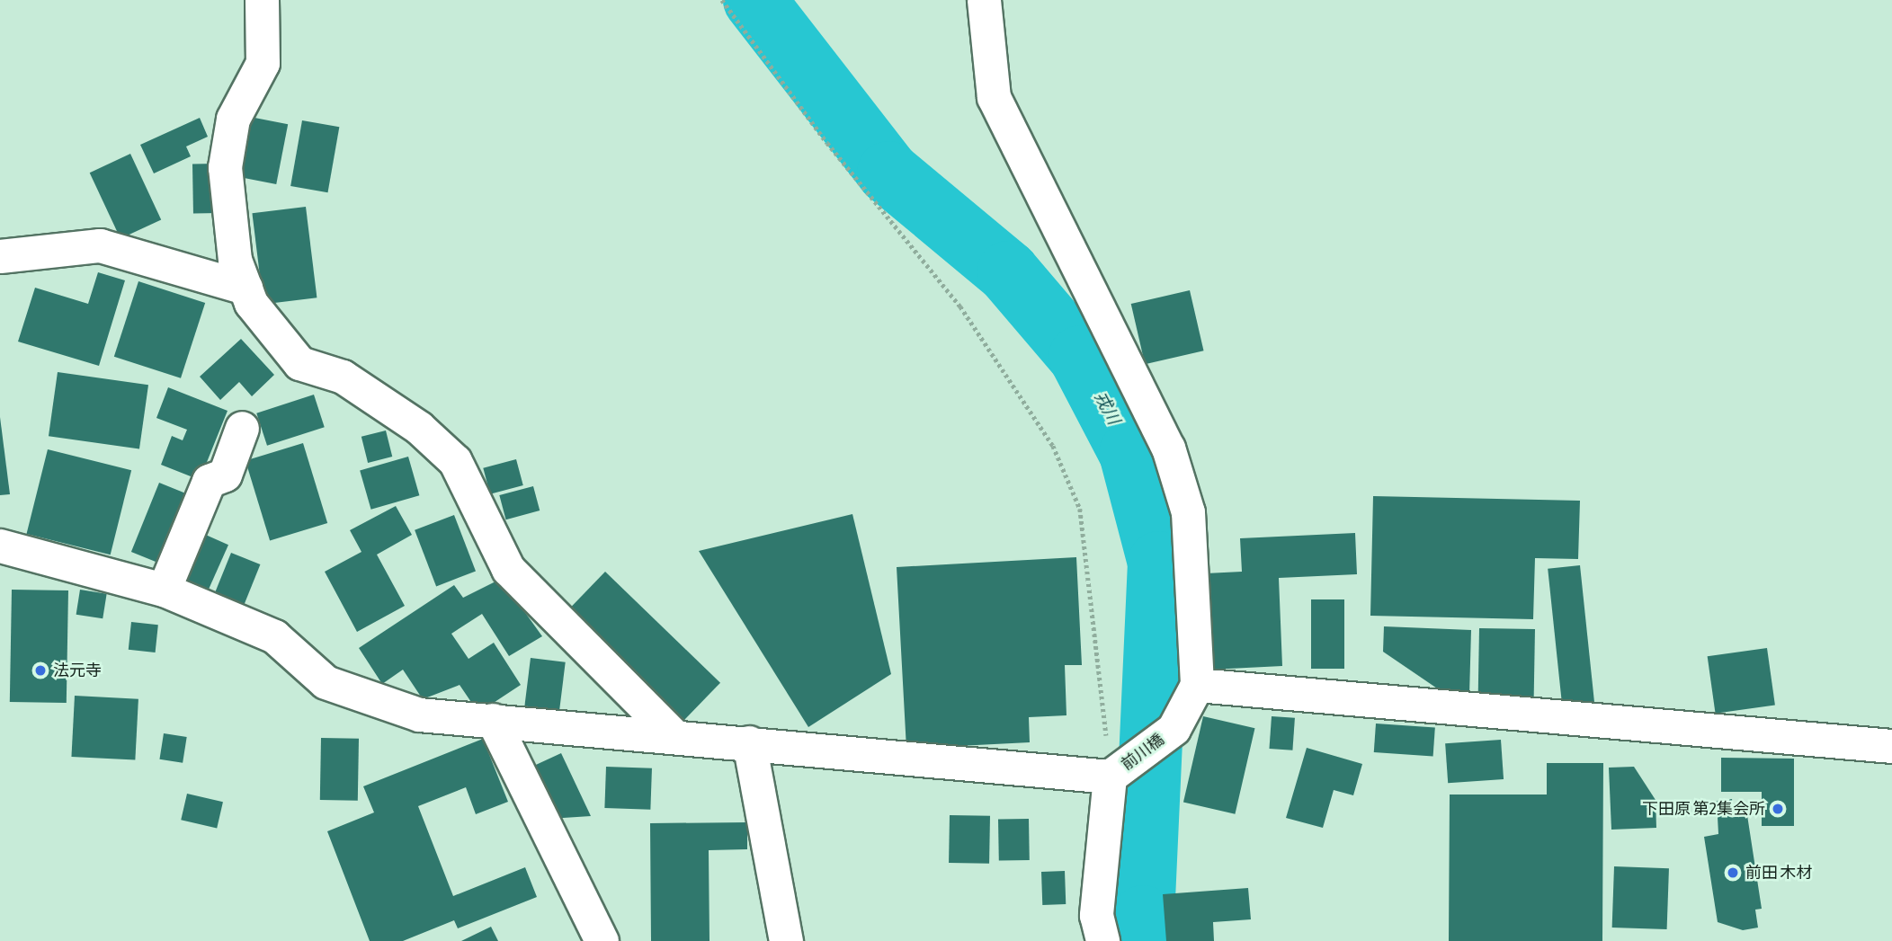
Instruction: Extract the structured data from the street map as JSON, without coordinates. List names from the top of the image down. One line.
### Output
{"streets":{"street":["前川橋"]},"water":["戎川"],"places":["法元寺","下田原 第2集会所","前田 木材"]}
